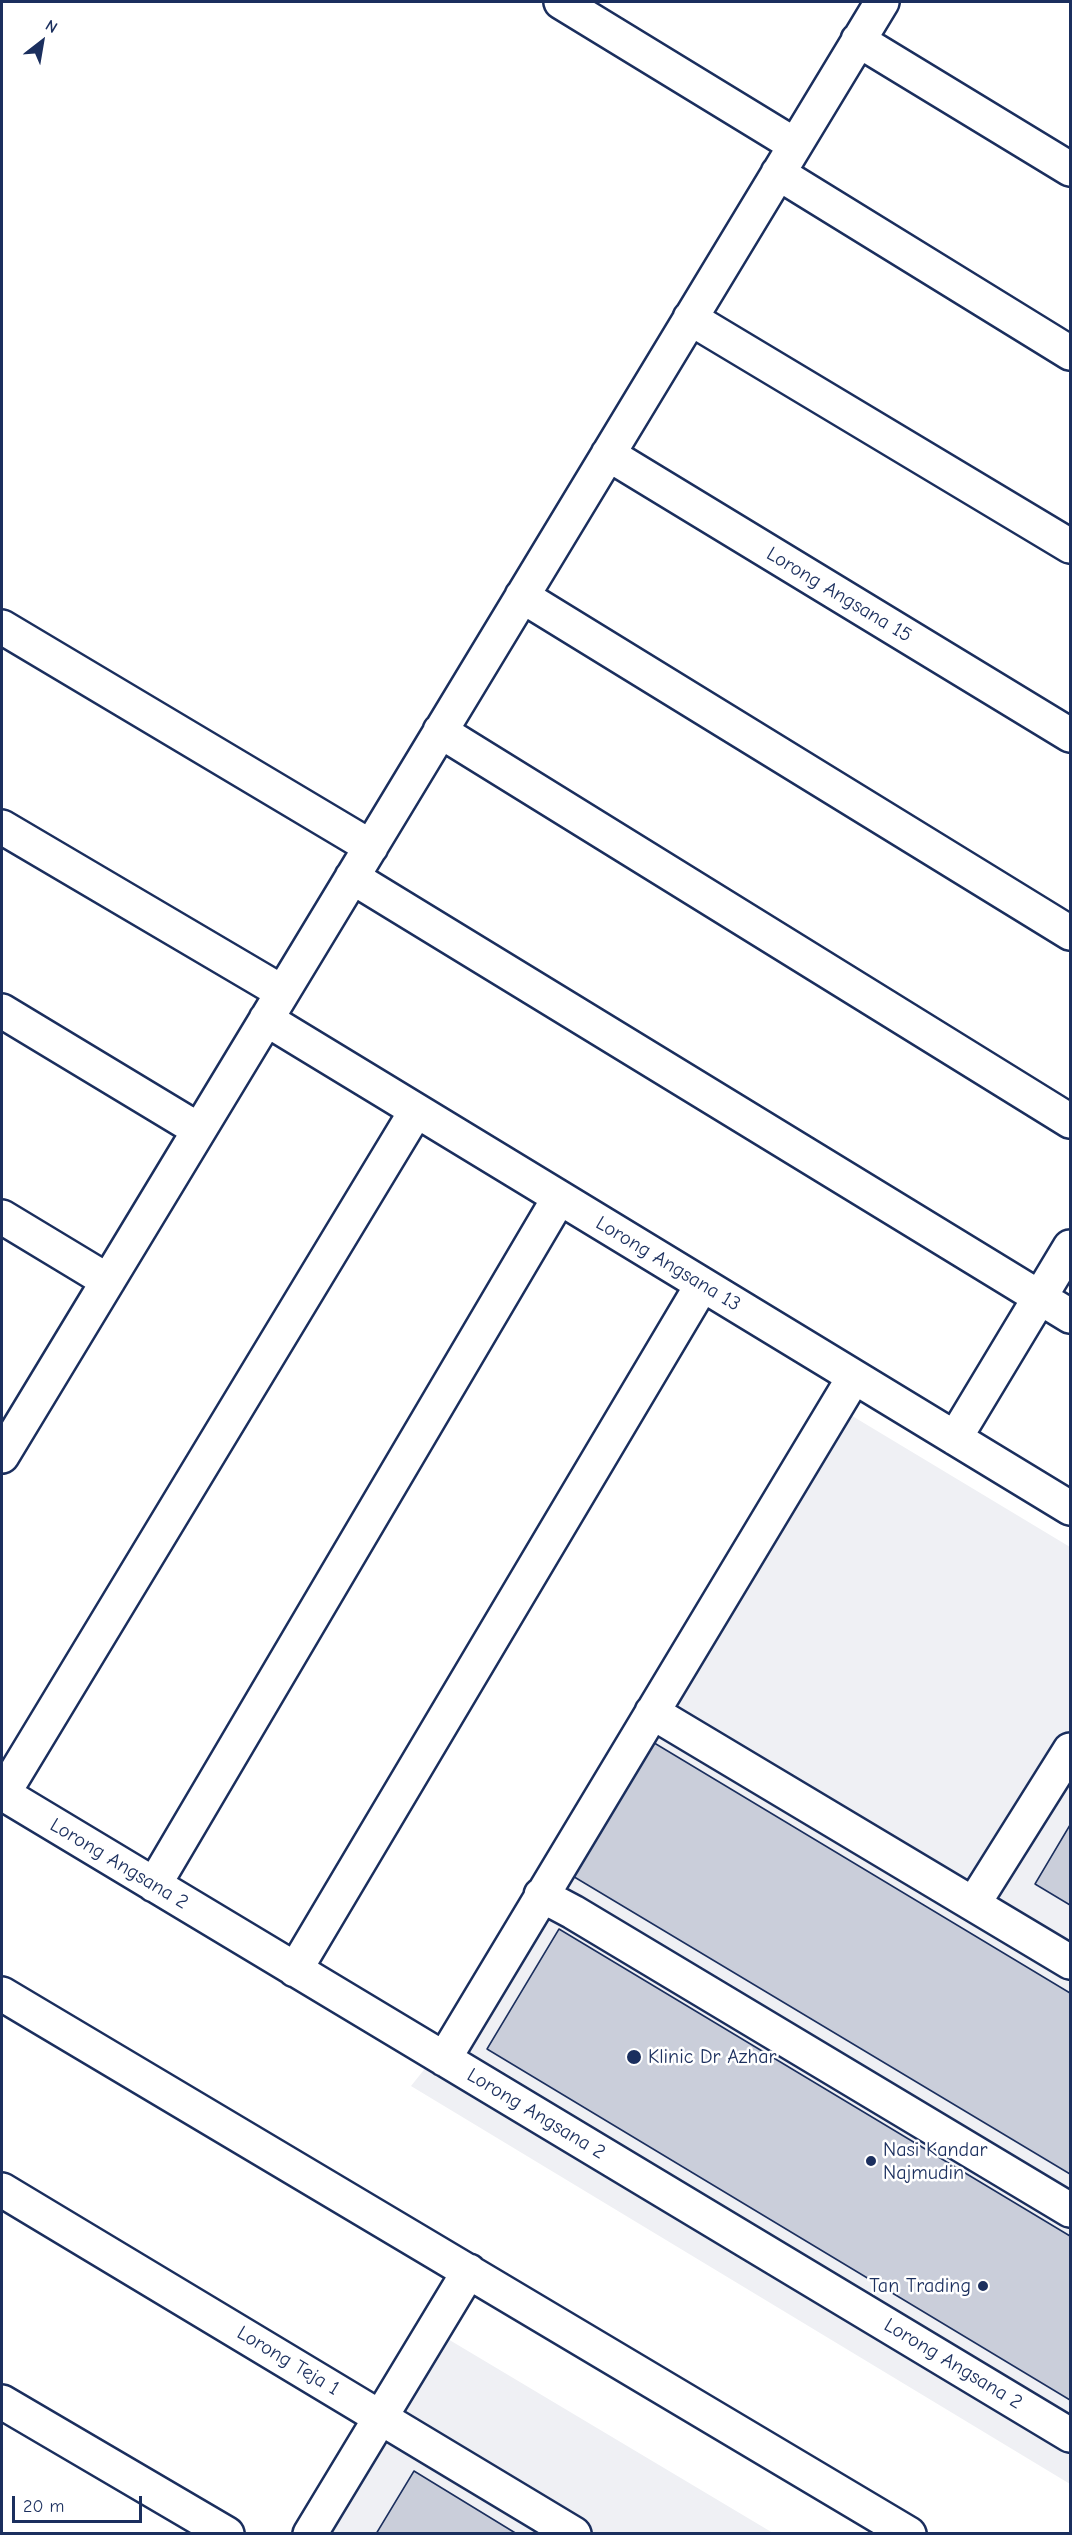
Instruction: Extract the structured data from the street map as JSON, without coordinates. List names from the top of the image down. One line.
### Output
{"streets":{"street":["Lorong Angsana 15","Lorong Angsana 13","Lorong Angsana 2","Lorong Teja 1"]},"places":["Klinic Dr Azhar","Nasi Kandar Najmudin","Tan Trading"],"scale_bar":"20 m","north":"top right"}
